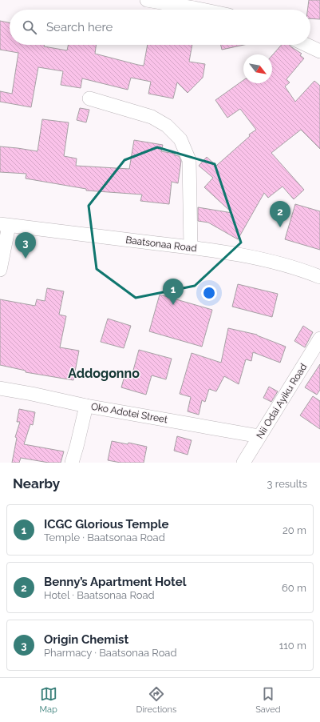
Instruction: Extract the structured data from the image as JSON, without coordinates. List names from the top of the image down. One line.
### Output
{"streets":{"street":["Baatsonaa Road","Nii Odai Ayiku Road","Oko Adotei Street"]},"crossings":[["Nii Odai Ayiku Road","Oko Adotei Street"]],"districts":["Addogonno"],"north":"bottom right","page":{"search":"Search here","pins":["2","3","1"],"heading":["Nearby","3 results"],"list":[{"mark":"1","name":"ICGC Glorious Temple","note":"Temple · Baatsonaa Road","value":"20 m"},{"mark":"2","name":"Benny’s Apartment Hotel","note":"Hotel · Baatsonaa Road","value":"60 m"},{"mark":"3","name":"Origin Chemist","note":"Pharmacy · Baatsonaa Road","value":"110 m"}],"nav":["Map","Directions","Saved"]}}
